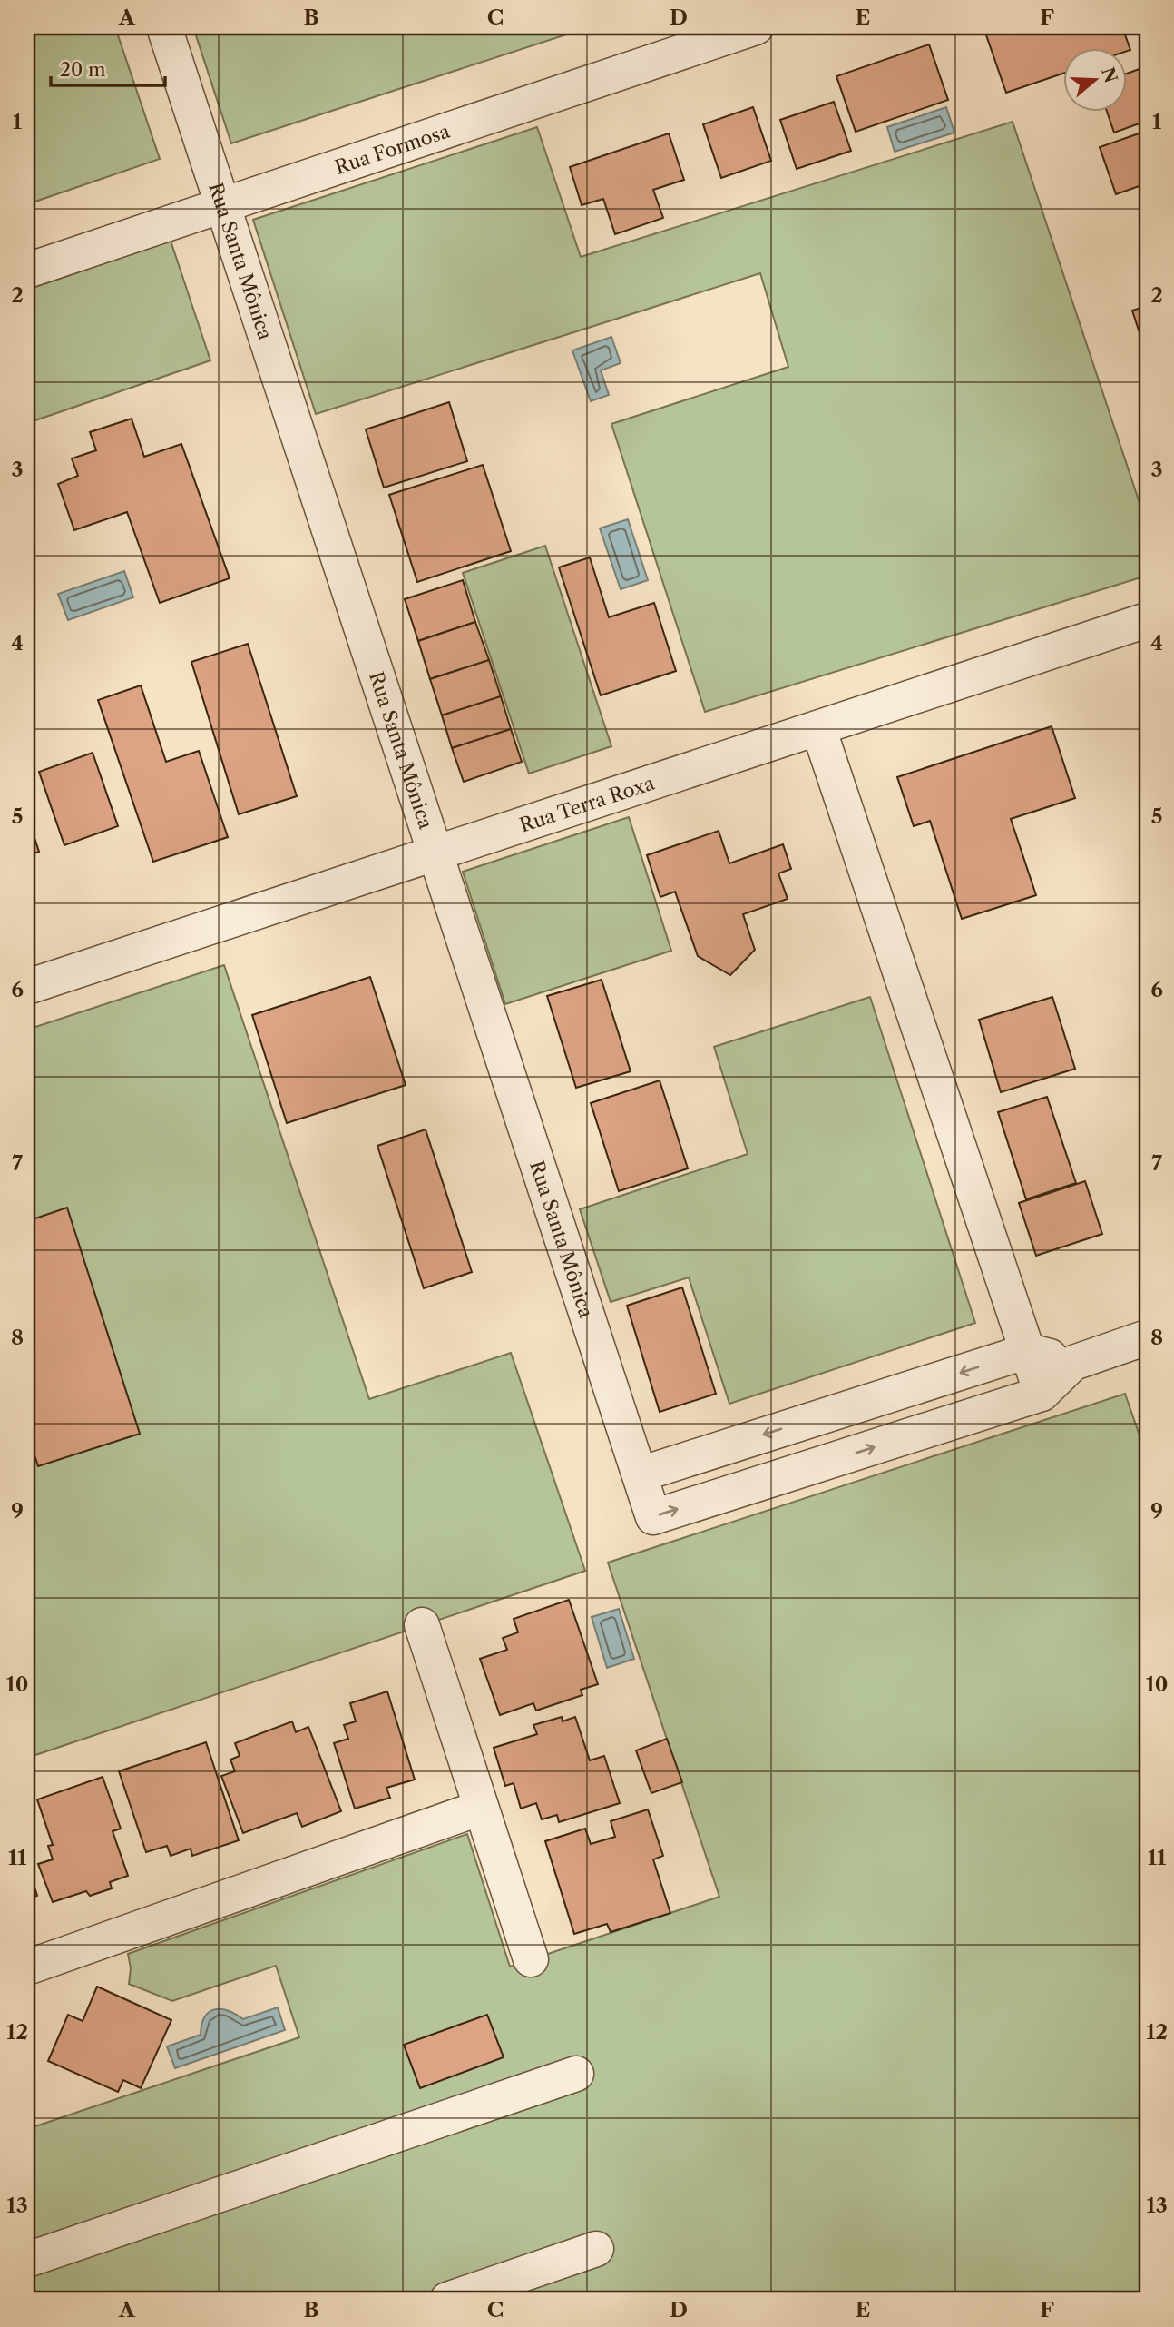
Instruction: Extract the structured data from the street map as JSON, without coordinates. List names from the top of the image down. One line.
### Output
{"streets":{"street":["Rua Formosa","Rua Santa Mônica","Rua Terra Roxa"]},"crossings":[["Rua Formosa","Rua Santa Mônica"],["Rua Santa Mônica","Rua Terra Roxa"]],"scale_bar":"20 m","north":"right","grid":{"columns":["A","B","C","D","E","F"],"rows":["1","2","3","4","5","6","7","8","9","10","11","12","13"]}}
